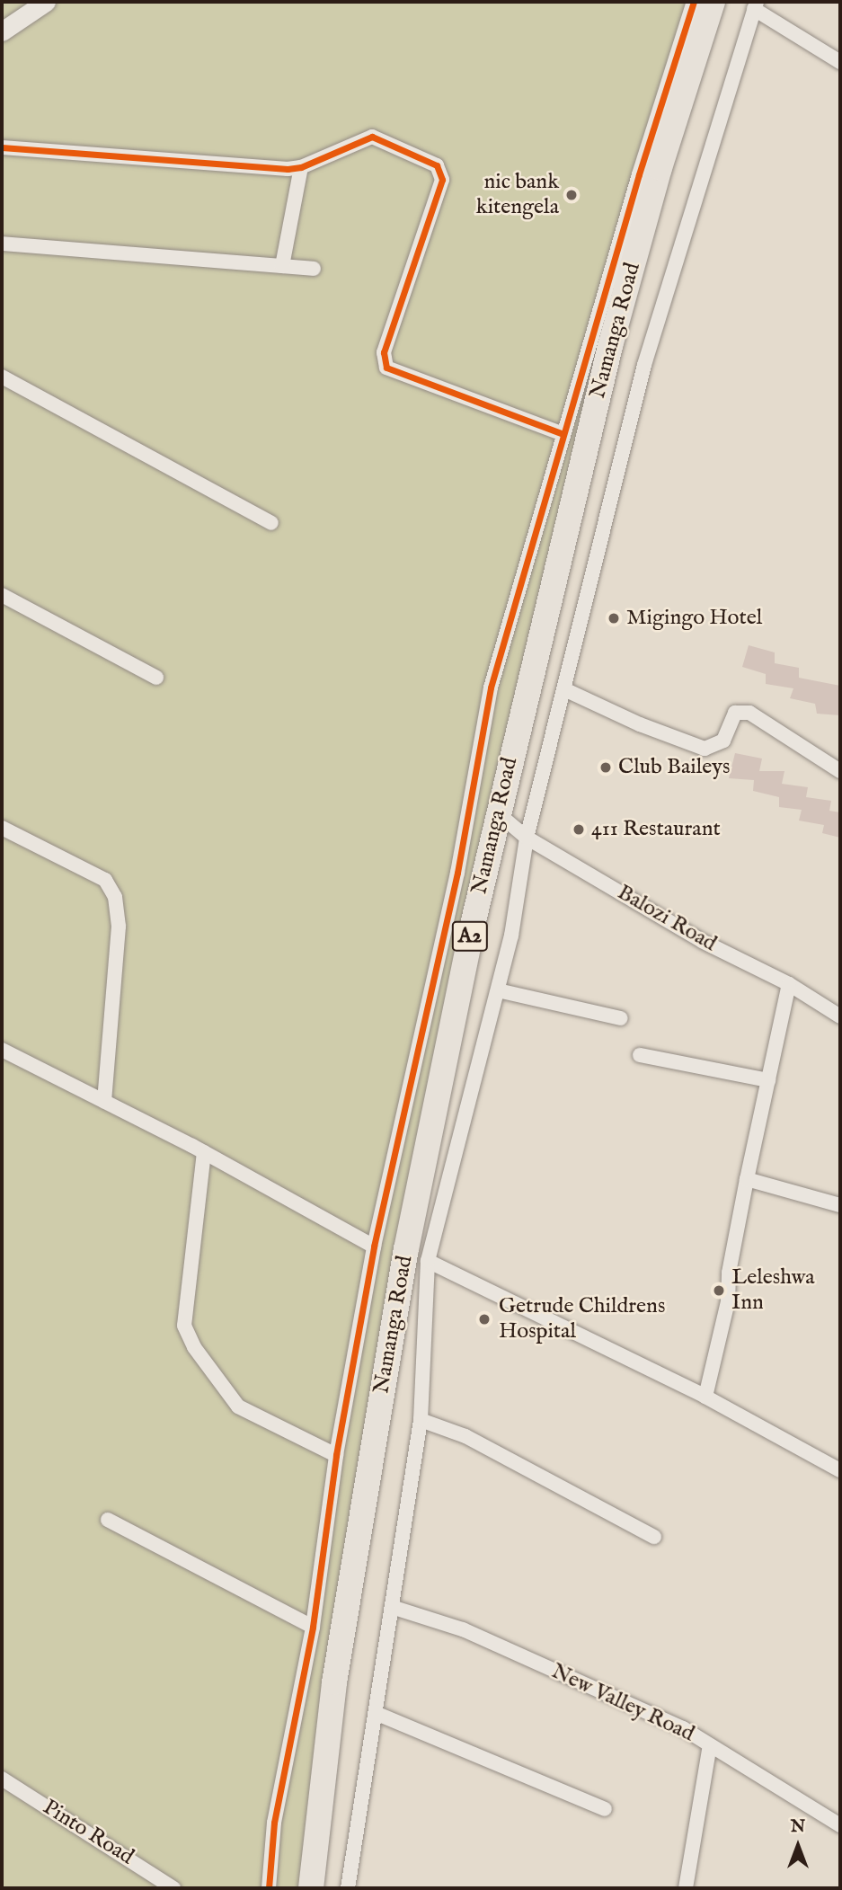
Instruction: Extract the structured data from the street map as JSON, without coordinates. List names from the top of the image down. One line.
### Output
{"streets":{"highway":["Namanga Road","A2"],"street":["Balozi Road","New Valley Road","Pinto Road"]},"crossings":[["Namanga Road","Balozi Road"]],"places":["nic bank kitengela","Migingo Hotel","Club Baileys","411 Restaurant","Leleshwa Inn","Getrude Childrens Hospital"],"north":"top"}
